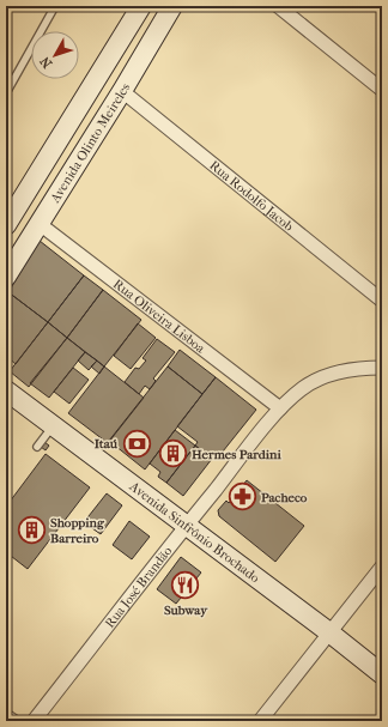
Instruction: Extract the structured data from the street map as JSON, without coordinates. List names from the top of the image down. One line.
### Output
{"streets":{"main road":["Avenida Olinto Meireles","Avenida Sinfrônio Brochado"],"street":["Rua Rodolfo Jacob","Rua Oliveira Lisboa","Rua José Brandão"]},"crossings":[["Avenida Olinto Meireles","Rua Rodolfo Jacob"],["Avenida Olinto Meireles","Rua Oliveira Lisboa"],["Rua Oliveira Lisboa","Rua José Brandão"],["Avenida Sinfrônio Brochado","Rua José Brandão"]],"places":{"bank":["Itaú"],"building":["Hermes Pardini","Shopping Barreiro"],"pharmacy":["Pacheco"],"restaurant":["Subway"]},"north":"bottom left"}
